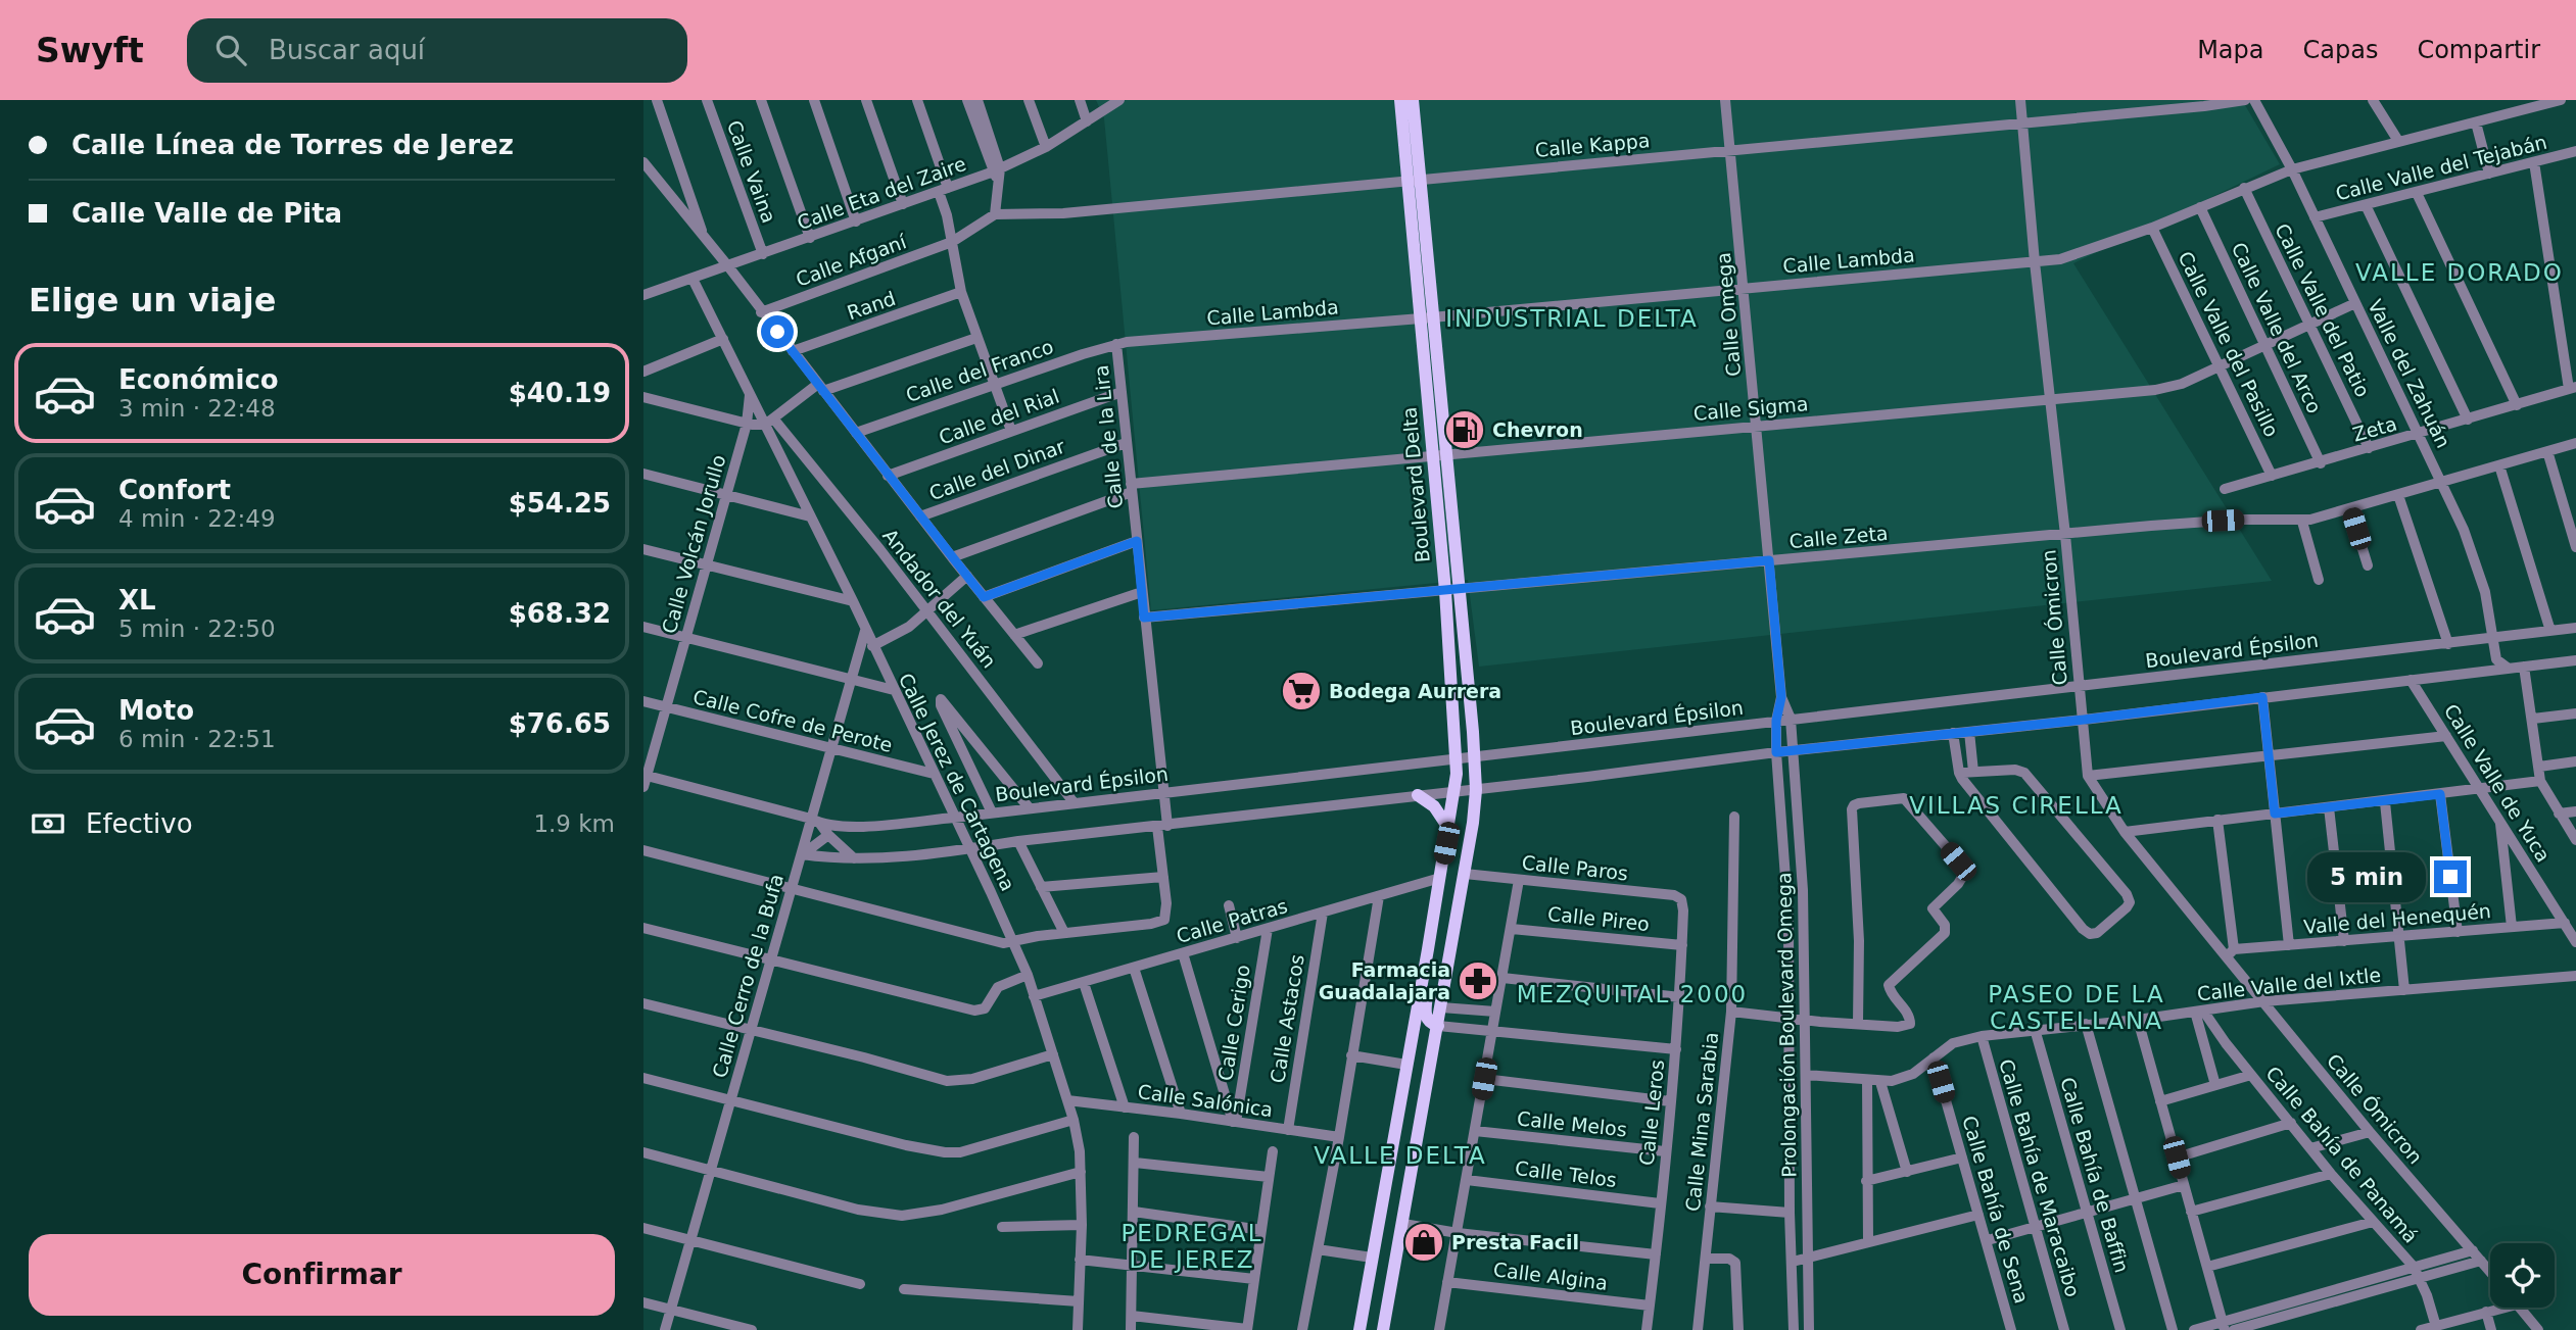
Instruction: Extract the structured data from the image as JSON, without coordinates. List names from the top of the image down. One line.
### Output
{"streets":{"main road":["Boulevard Delta"],"street":["Calle Kappa","Calle Valle del Tejabán","Calle Vaina","Calle Eta del Zaire","Calle Afganí","Calle Lambda","Rand","Calle Valle del Patio","Calle Omega","Calle Valle del Arco","Calle Valle del Pasillo","Calle del Franco","Valle del Zahuán","Calle Sigma","Calle del Rial","Zeta","Calle de la Lira","Calle del Dinar","Calle Zeta","Calle Volcán Jorullo","Andador del Yuán","Calle Ómicron","Boulevard Épsilon","Calle Cofre de Perote","Calle Jerez de Cartagena","Calle Valle de Yuca","Calle Paros","Calle Pireo","Valle del Henequén","Calle Patras","Calle Cerro de la Bufa","Calle Valle del Ixtle","Calle Astacos","Calle Cerigo","Prolongación Boulevard Omega","Calle Salónica","Calle Leros","Calle Mina Sarabia","Calle Melos","Calle Bahía de Panamá","Calle Telos","Calle Bahía de Baffin","Calle Bahía de Maracaibo","Calle Bahía de Sena","Calle Algina"]},"crossings":[["Calle Kappa","Calle Omega"],["Calle Kappa","Boulevard Delta"],["Calle Kappa","Calle Ómicron"],["Calle Valle del Tejabán","Valle del Zahuán"],["Calle Vaina","Calle Eta del Zaire"],["Calle Eta del Zaire","Calle Jerez de Cartagena"],["Calle Lambda","Calle Valle del Patio"],["Calle Lambda","Calle Omega"],["Calle Lambda","Calle Valle del Arco"],["Calle Lambda","Calle Valle del Pasillo"],["Calle Lambda","Calle del Franco"],["Calle Lambda","Valle del Zahuán"],["Calle Lambda","Calle de la Lira"],["Calle Lambda","Boulevard Delta"],["Calle Lambda","Calle Ómicron"],["Calle Valle del Patio","Calle Sigma"],["Calle Valle del Patio","Zeta"],["Calle Omega","Calle Sigma"],["Calle Omega","Calle Zeta"],["Calle Omega","Boulevard Épsilon"],["Calle Omega","Prolongación Boulevard Omega"],["Calle Valle del Arco","Calle Sigma"],["Calle Valle del Arco","Zeta"],["Calle Valle del Pasillo","Calle Sigma"],["Calle Valle del Pasillo","Zeta"],["Calle del Franco","Calle de la Lira"],["Valle del Zahuán","Calle Sigma"],["Valle del Zahuán","Zeta"],["Valle del Zahuán","Calle Zeta"],["Valle del Zahuán","Boulevard Épsilon"],["Calle Sigma","Calle de la Lira"],["Calle Sigma","Boulevard Delta"],["Calle Sigma","Calle Ómicron"],["Calle del Rial","Calle de la Lira"],["Calle de la Lira","Calle del Dinar"],["Calle de la Lira","Calle Zeta"],["Calle de la Lira","Boulevard Épsilon"],["Boulevard Delta","Calle Zeta"],["Boulevard Delta","Boulevard Épsilon"],["Boulevard Delta","Calle Paros"],["Boulevard Delta","Calle Patras"],["Calle Zeta","Calle Ómicron"],["Calle Volcán Jorullo","Boulevard Épsilon"],["Calle Volcán Jorullo","Calle Cofre de Perote"],["Calle Volcán Jorullo","Calle Jerez de Cartagena"],["Andador del Yuán","Boulevard Épsilon"],["Andador del Yuán","Calle Jerez de Cartagena"],["Calle Ómicron","Boulevard Épsilon"],["Calle Ómicron","Valle del Henequén"],["Calle Ómicron","Calle Valle del Ixtle"],["Boulevard Épsilon","Calle Jerez de Cartagena"],["Boulevard Épsilon","Calle Cerro de la Bufa"],["Boulevard Épsilon","Prolongación Boulevard Omega"],["Calle Cofre de Perote","Calle Jerez de Cartagena"],["Calle Cofre de Perote","Calle Cerro de la Bufa"],["Calle Jerez de Cartagena","Calle Patras"],["Calle Jerez de Cartagena","Calle Cerro de la Bufa"],["Calle Jerez de Cartagena","Calle Salónica"],["Calle Valle de Yuca","Valle del Henequén"],["Calle Paros","Calle Leros"],["Calle Pireo","Calle Leros"],["Calle Patras","Calle Astacos"],["Calle Patras","Calle Cerigo"],["Calle Valle del Ixtle","Prolongación Boulevard Omega"],["Calle Valle del Ixtle","Calle Bahía de Panamá"],["Calle Valle del Ixtle","Calle Bahía de Baffin"],["Calle Valle del Ixtle","Calle Bahía de Maracaibo"],["Calle Valle del Ixtle","Calle Bahía de Sena"],["Calle Astacos","Calle Salónica"],["Calle Cerigo","Calle Salónica"],["Calle Leros","Calle Melos"],["Calle Leros","Calle Telos"],["Calle Leros","Calle Algina"]],"districts":["VALLE DORADO","INDUSTRIAL DELTA","VILLAS CIRELLA","MEZQUITAL 2000","PASEO DE LA CASTELLANA","VALLE DELTA","PEDREGAL DE JEREZ"],"places":{"fuel station":["Chevron"],"supermarket":["Bodega Aurrera"],"pharmacy":["Farmacia Guadalajara"],"shop":["Presta Facil"]},"page":{"header":"Swyft","search":"Buscar aquí","nav":["Mapa","Capas","Compartir"],"banner":["Calle Línea de Torres de Jerez","Calle Valle de Pita"],"heading":"Elige un viaje","list":[{"name":"Económico","note":"3 min · 22:48","value":"$40.19"},{"name":"Confort","note":"4 min · 22:49","value":"$54.25"},{"name":"XL","note":"5 min · 22:50","value":"$68.32"},{"name":"Moto","note":"6 min · 22:51","value":"$76.65"}],"pay":["Efectivo","1.9 km"],"bubble":"5 min","buttons":"Confirmar"}}
